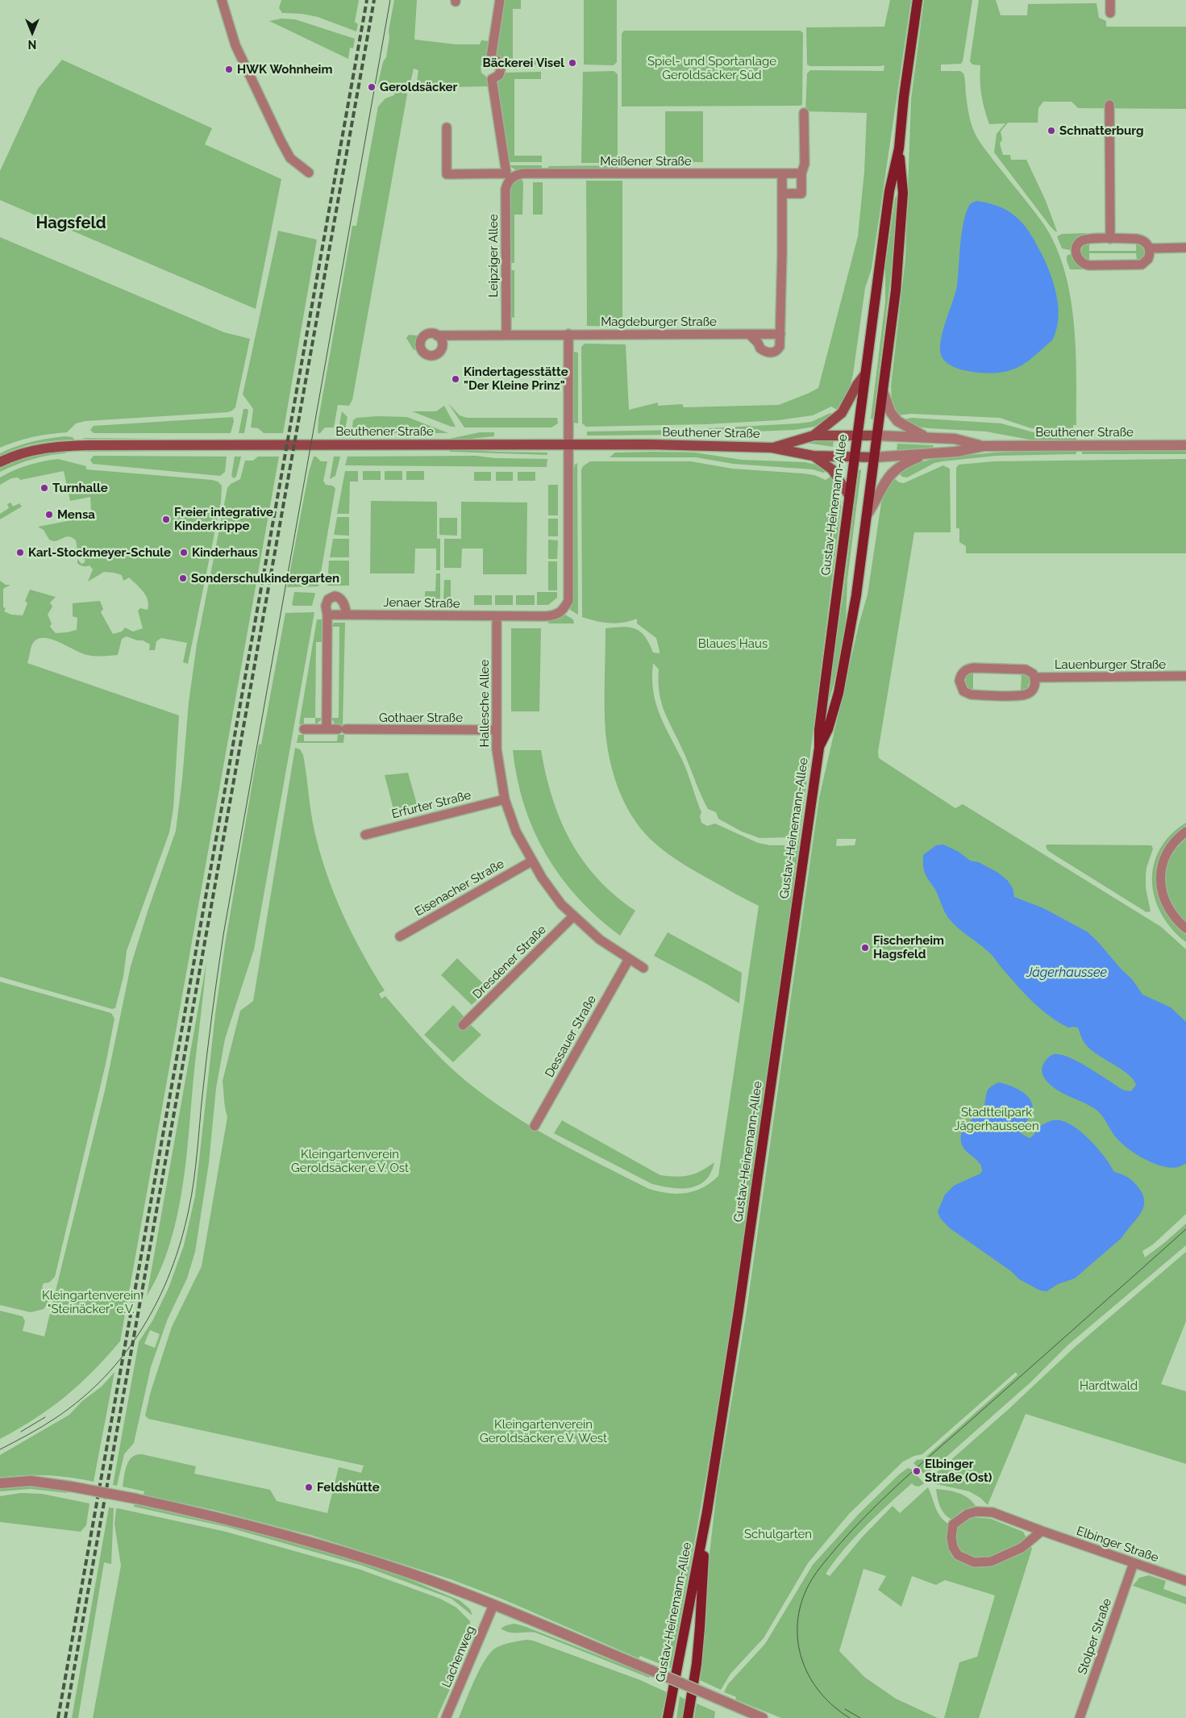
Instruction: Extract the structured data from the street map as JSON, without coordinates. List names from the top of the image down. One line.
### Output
{"streets":{"main road":["Beuthener Straße","Gustav-Heinemann-Allee"],"street":["Meißener Straße","Leipziger Allee","Magdeburger Straße","Jenaer Straße","Lauenburger Straße","Hallesche Allee","Gothaer Straße","Erfurter Straße","Eisenacher Straße","Dresdener Straße","Dessauer Straße","Elbinger Straße","Stolper Straße","Lachenweg"]},"crossings":[["Meißener Straße","Leipziger Allee"],["Leipziger Allee","Magdeburger Straße"],["Beuthener Straße","Gustav-Heinemann-Allee"],["Jenaer Straße","Hallesche Allee"],["Hallesche Allee","Gothaer Straße"],["Hallesche Allee","Erfurter Straße"],["Hallesche Allee","Eisenacher Straße"],["Hallesche Allee","Dresdener Straße"],["Hallesche Allee","Dessauer Straße"],["Elbinger Straße","Stolper Straße"]],"districts":["Hagsfeld"],"water":["Jägerhaussee"],"parks":["Spiel- und Sportanlage Geroldsäcker Süd","Blaues Haus","Stadtteilpark Jägerhausseen","Kleingartenverein Geroldsäcker e.V. Ost","Kleingartenverein \"Steinäcker\" e.V.","Hardtwald","Kleingartenverein Geroldsäcker e.V. West","Schulgarten"],"places":["Bäckerei Visel","HWK Wohnheim","Geroldsäcker","Schnatterburg","Kindertagesstätte \"Der Kleine Prinz\"","Turnhalle","Mensa","Freier integrative Kinderkrippe","Karl-Stockmeyer-Schule","Kinderhaus","Sonderschulkindergarten","Fischerheim Hagsfeld","Elbinger Straße (Ost)","Feldshütte"],"north":"bottom"}
